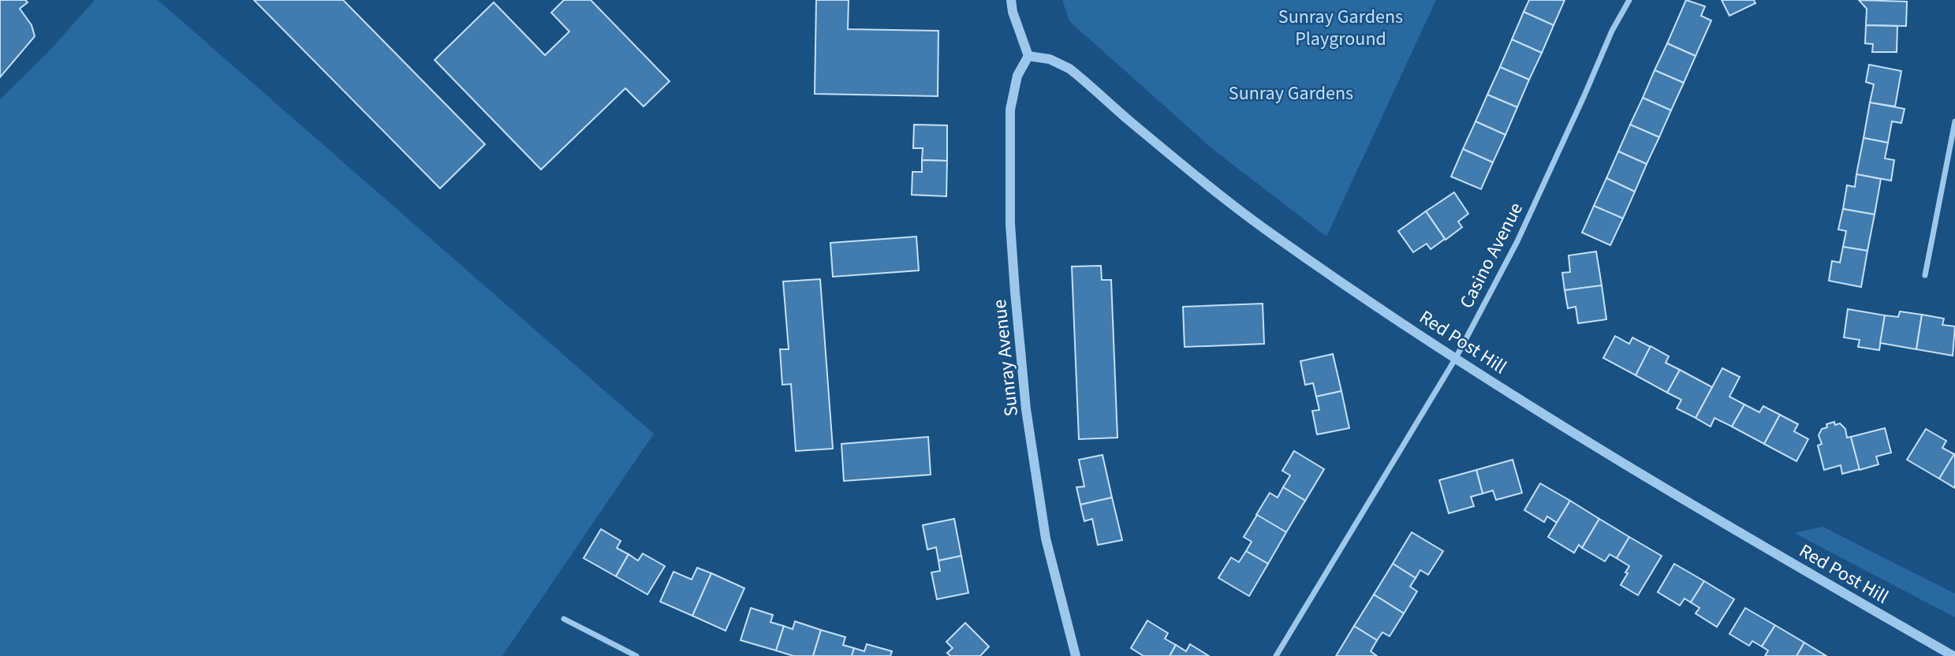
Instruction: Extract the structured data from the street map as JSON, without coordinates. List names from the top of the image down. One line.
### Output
{"streets":{"street":["Casino Avenue","Red Post Hill","Sunray Avenue"]},"crossings":[["Casino Avenue","Red Post Hill"],["Red Post Hill","Sunray Avenue"]],"parks":["Sunray Gardens Playground","Sunray Gardens"]}
